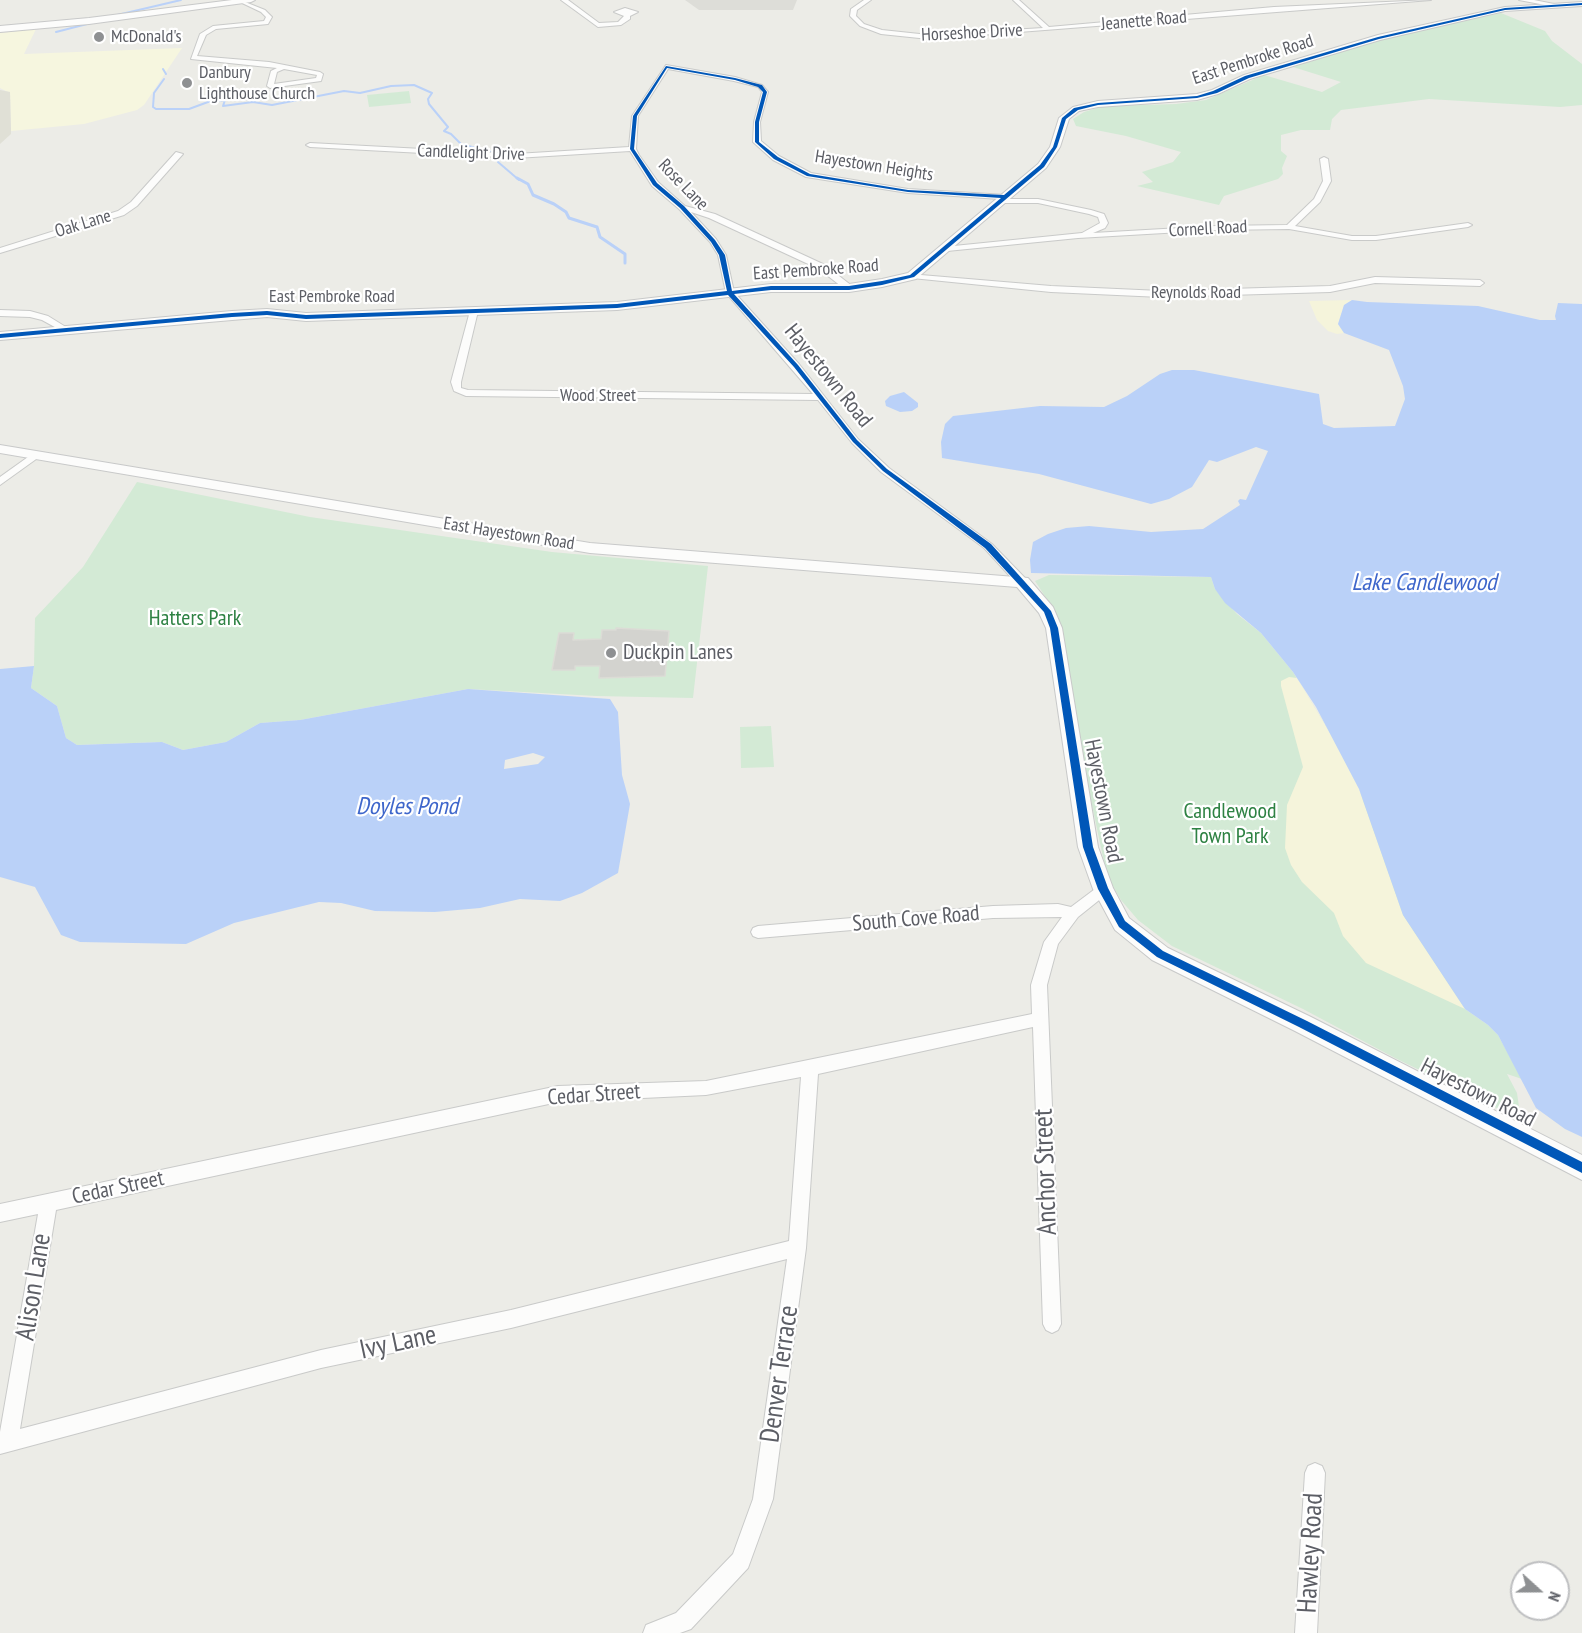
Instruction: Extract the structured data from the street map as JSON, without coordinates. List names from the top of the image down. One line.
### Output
{"streets":{"street":["Jeanette Road","Horseshoe Drive","East Pembroke Road","Candlelight Drive","Hayestown Heights","Rose Lane","Oak Lane","Cornell Road","Reynolds Road","Hayestown Road","Wood Street","East Hayestown Road","South Cove Road","Cedar Street","Anchor Street","Alison Lane","Ivy Lane","Denver Terrace","Hawley Road"]},"crossings":[["Jeanette Road","Horseshoe Drive"],["East Pembroke Road","Hayestown Heights"],["East Pembroke Road","Rose Lane"],["East Pembroke Road","Cornell Road"],["East Pembroke Road","Reynolds Road"],["East Pembroke Road","Hayestown Road"],["East Pembroke Road","Wood Street"],["Candlelight Drive","Rose Lane"],["Hayestown Heights","Rose Lane"],["Rose Lane","Hayestown Road"],["Hayestown Road","Wood Street"],["Hayestown Road","East Hayestown Road"],["Cedar Street","Anchor Street"],["Cedar Street","Alison Lane"],["Cedar Street","Denver Terrace"],["Alison Lane","Ivy Lane"],["Ivy Lane","Denver Terrace"]],"water":["Lake Candlewood","Doyles Pond"],"parks":["Hatters Park","Candlewood Town Park"],"places":["McDonald's","Danbury Lighthouse Church","Duckpin Lanes"],"north":"right"}
